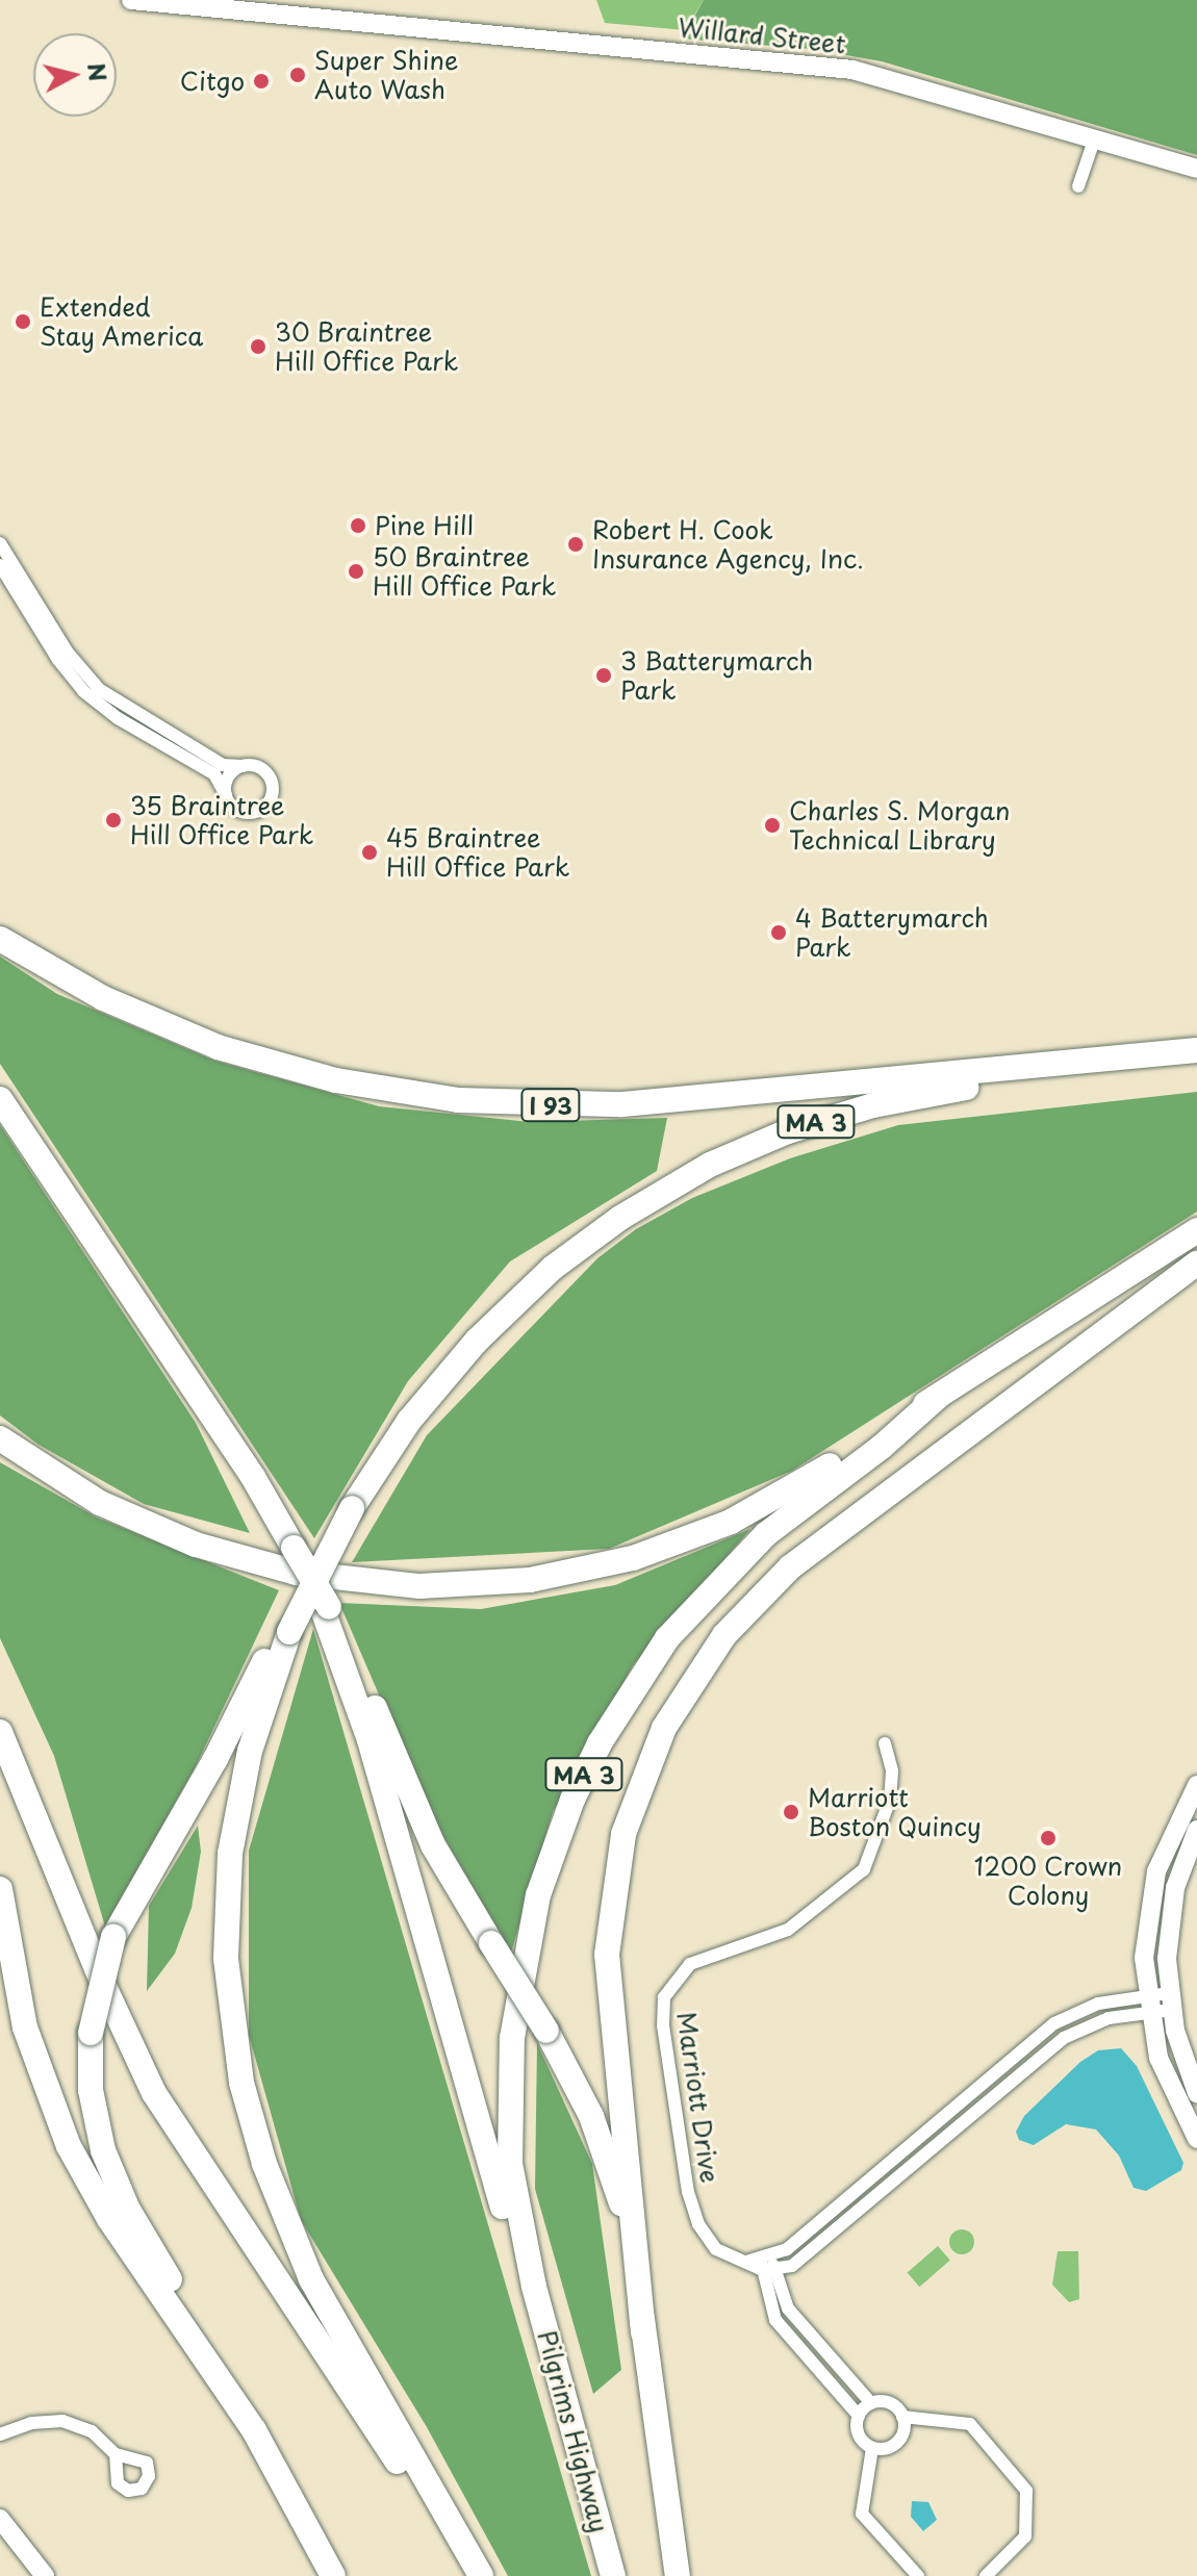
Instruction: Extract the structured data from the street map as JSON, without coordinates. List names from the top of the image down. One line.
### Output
{"streets":{"highway":["I 93","MA 3","Pilgrims Highway"],"main road":["Willard Street"],"street":["Marriott Drive"]},"crossings":[["I 93","MA 3"],["MA 3","Pilgrims Highway"]],"places":["Super Shine Auto Wash","Citgo","Extended Stay America","30 Braintree Hill Office Park","Pine Hill","Robert H. Cook Insurance Agency, Inc.","50 Braintree Hill Office Park","3 Batterymarch Park","35 Braintree Hill Office Park","Charles S. Morgan Technical Library","45 Braintree Hill Office Park","4 Batterymarch Park","Marriott Boston Quincy","1200 Crown Colony"],"north":"right"}
